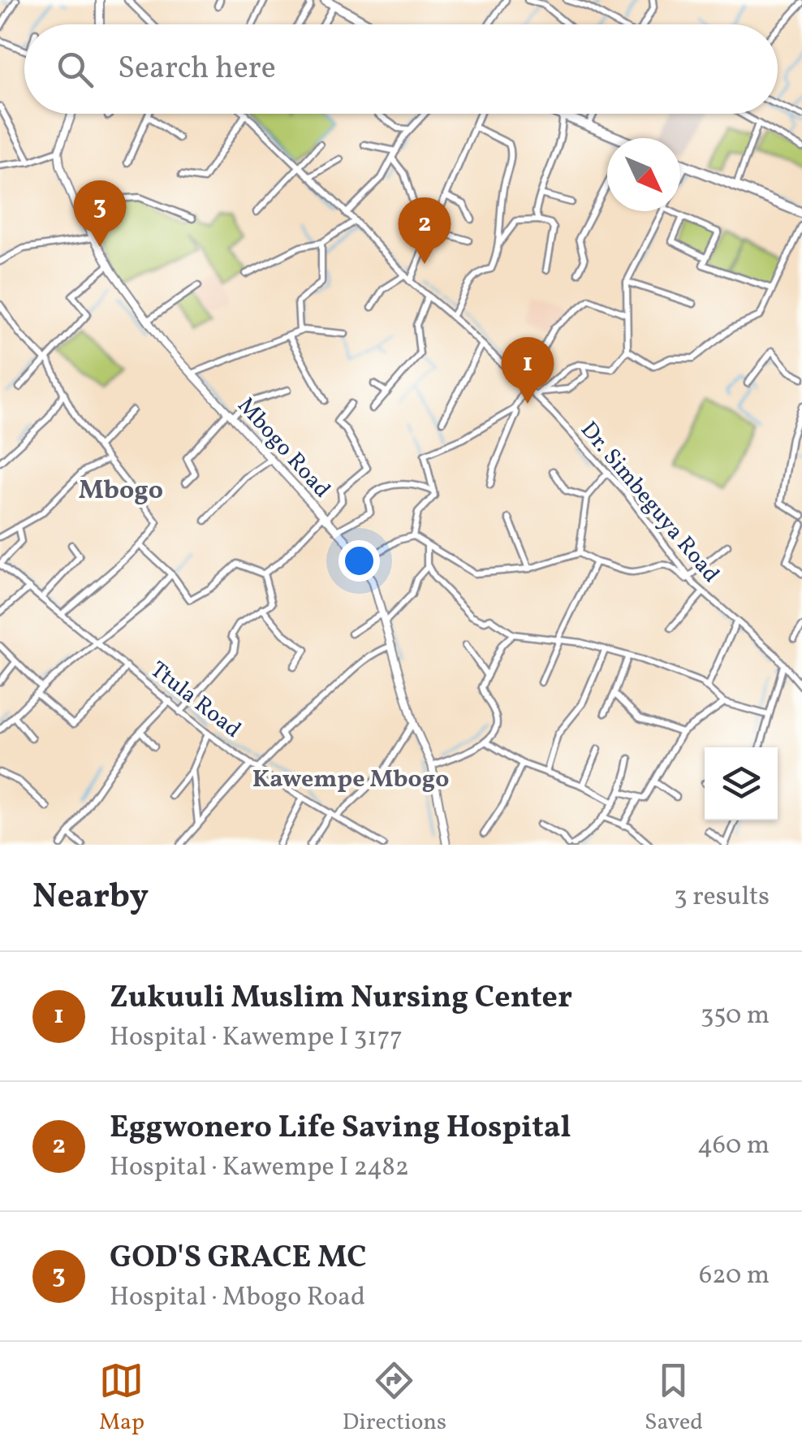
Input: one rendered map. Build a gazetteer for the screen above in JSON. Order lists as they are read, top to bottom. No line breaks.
{"streets":{"street":["Mbogo Road","Dr. Simbeguya Road","Ttula Road"]},"districts":["Mbogo","Kawempe Mbogo"],"north":"bottom right","page":{"search":"Search here","pins":["3","2","1"],"heading":["Nearby","3 results"],"list":[{"mark":"1","name":"Zukuuli Muslim Nursing Center","note":"Hospital · Kawempe I 3177","value":"350 m"},{"mark":"2","name":"Eggwonero Life Saving Hospital","note":"Hospital · Kawempe I 2482","value":"460 m"},{"mark":"3","name":"GOD'S GRACE MC","note":"Hospital · Mbogo Road","value":"620 m"}],"nav":["Map","Directions","Saved"]}}
